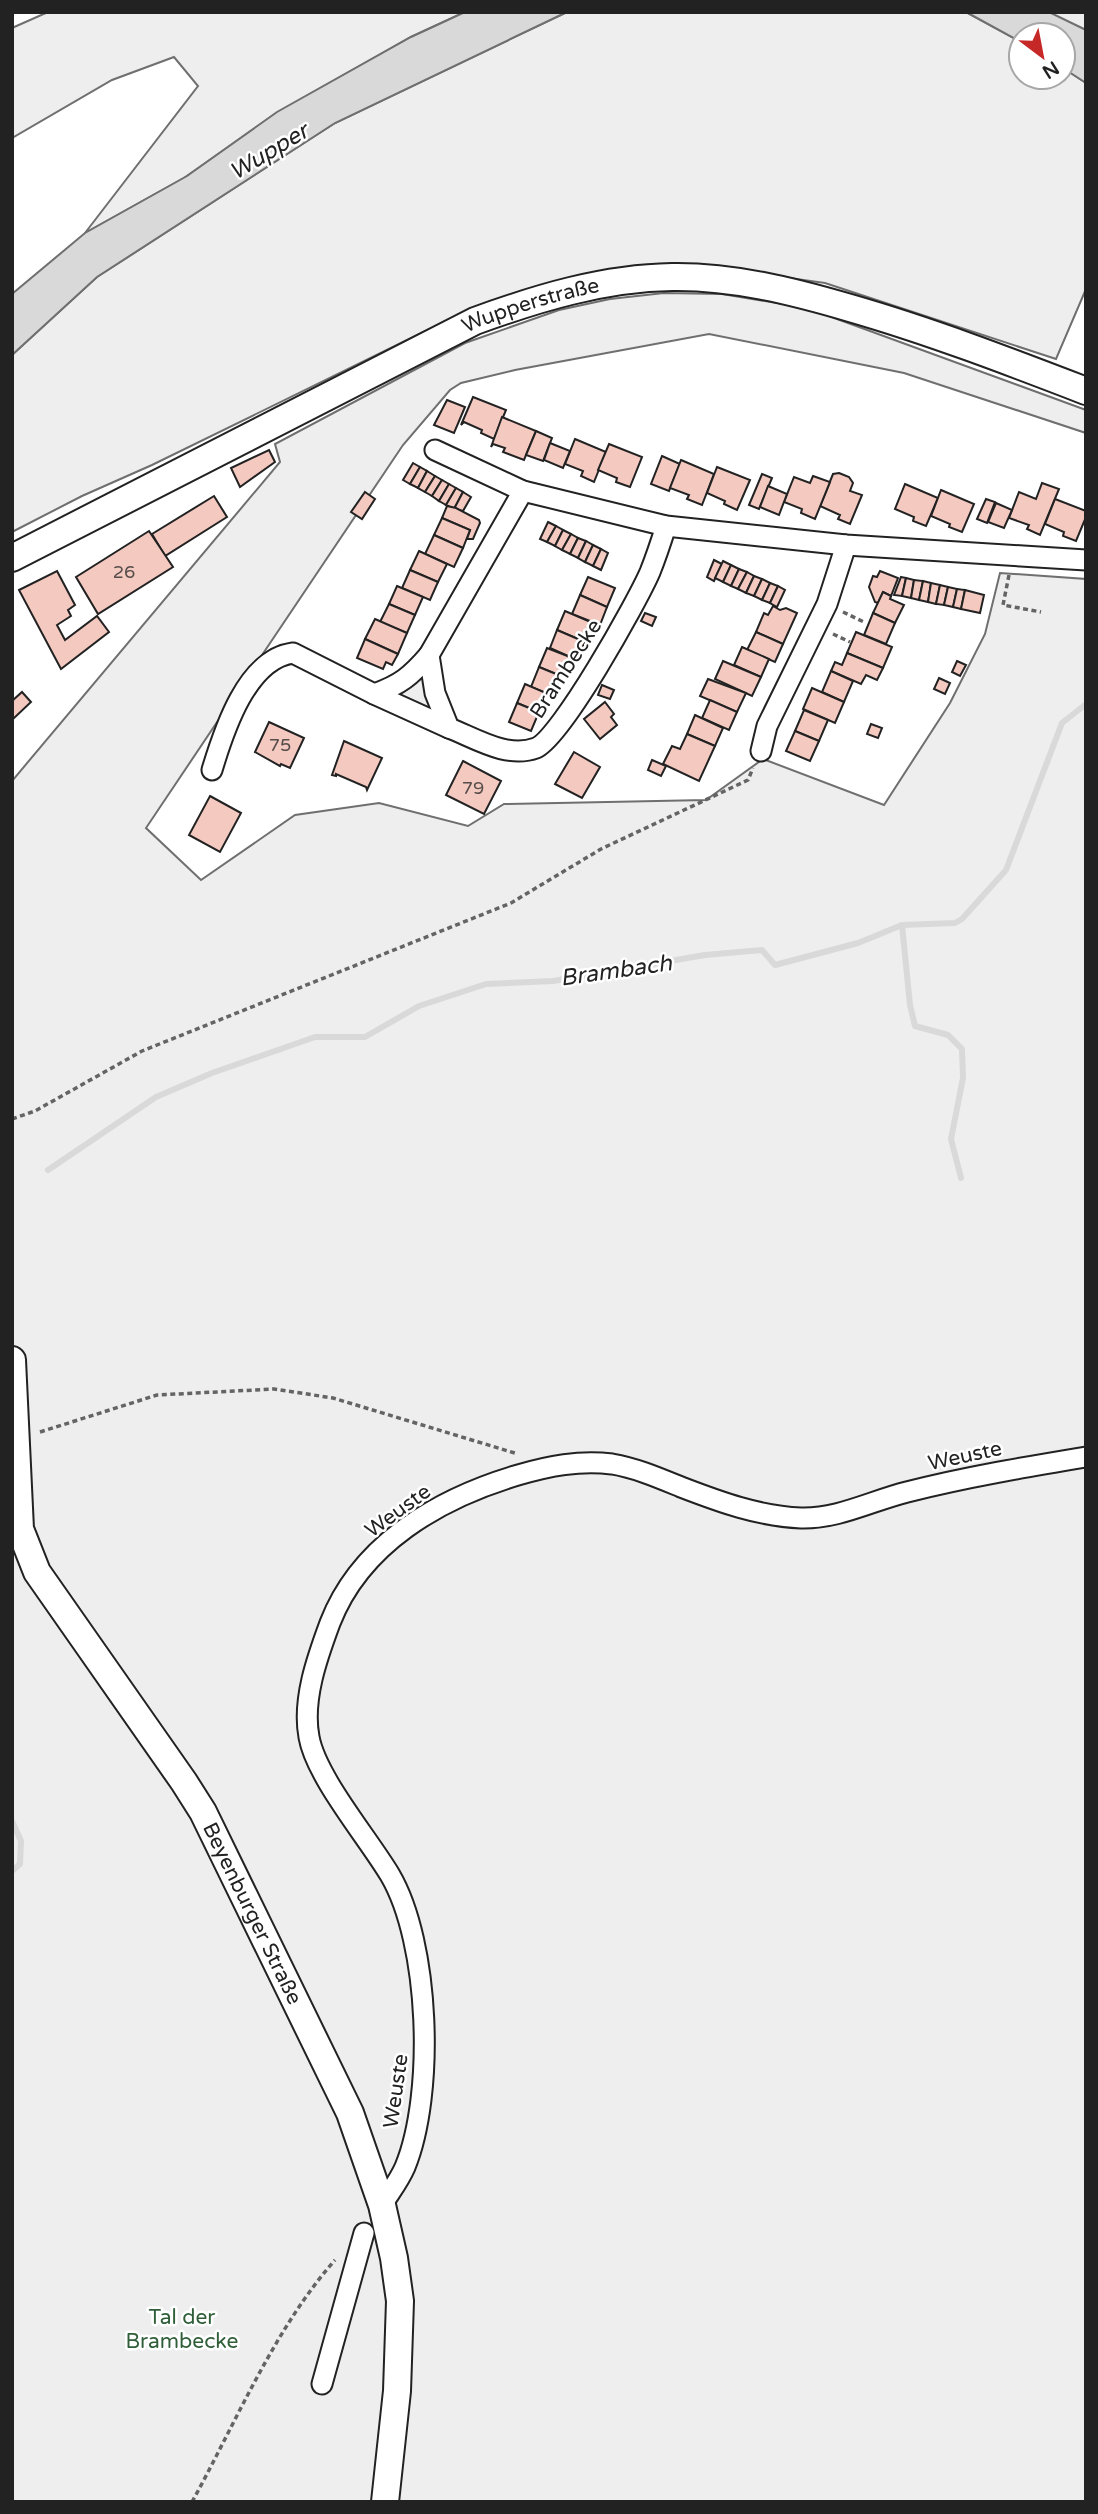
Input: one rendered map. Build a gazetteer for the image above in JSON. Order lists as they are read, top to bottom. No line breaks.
{"streets":{"main road":["Wupperstraße","Beyenburger Straße"],"street":["Brambecke","Weuste"]},"crossings":[["Weuste","Beyenburger Straße"]],"water":["Wupper","Brambach"],"parks":["Tal der Brambecke"],"house_numbers":["26","75","79"],"north":"bottom right"}
